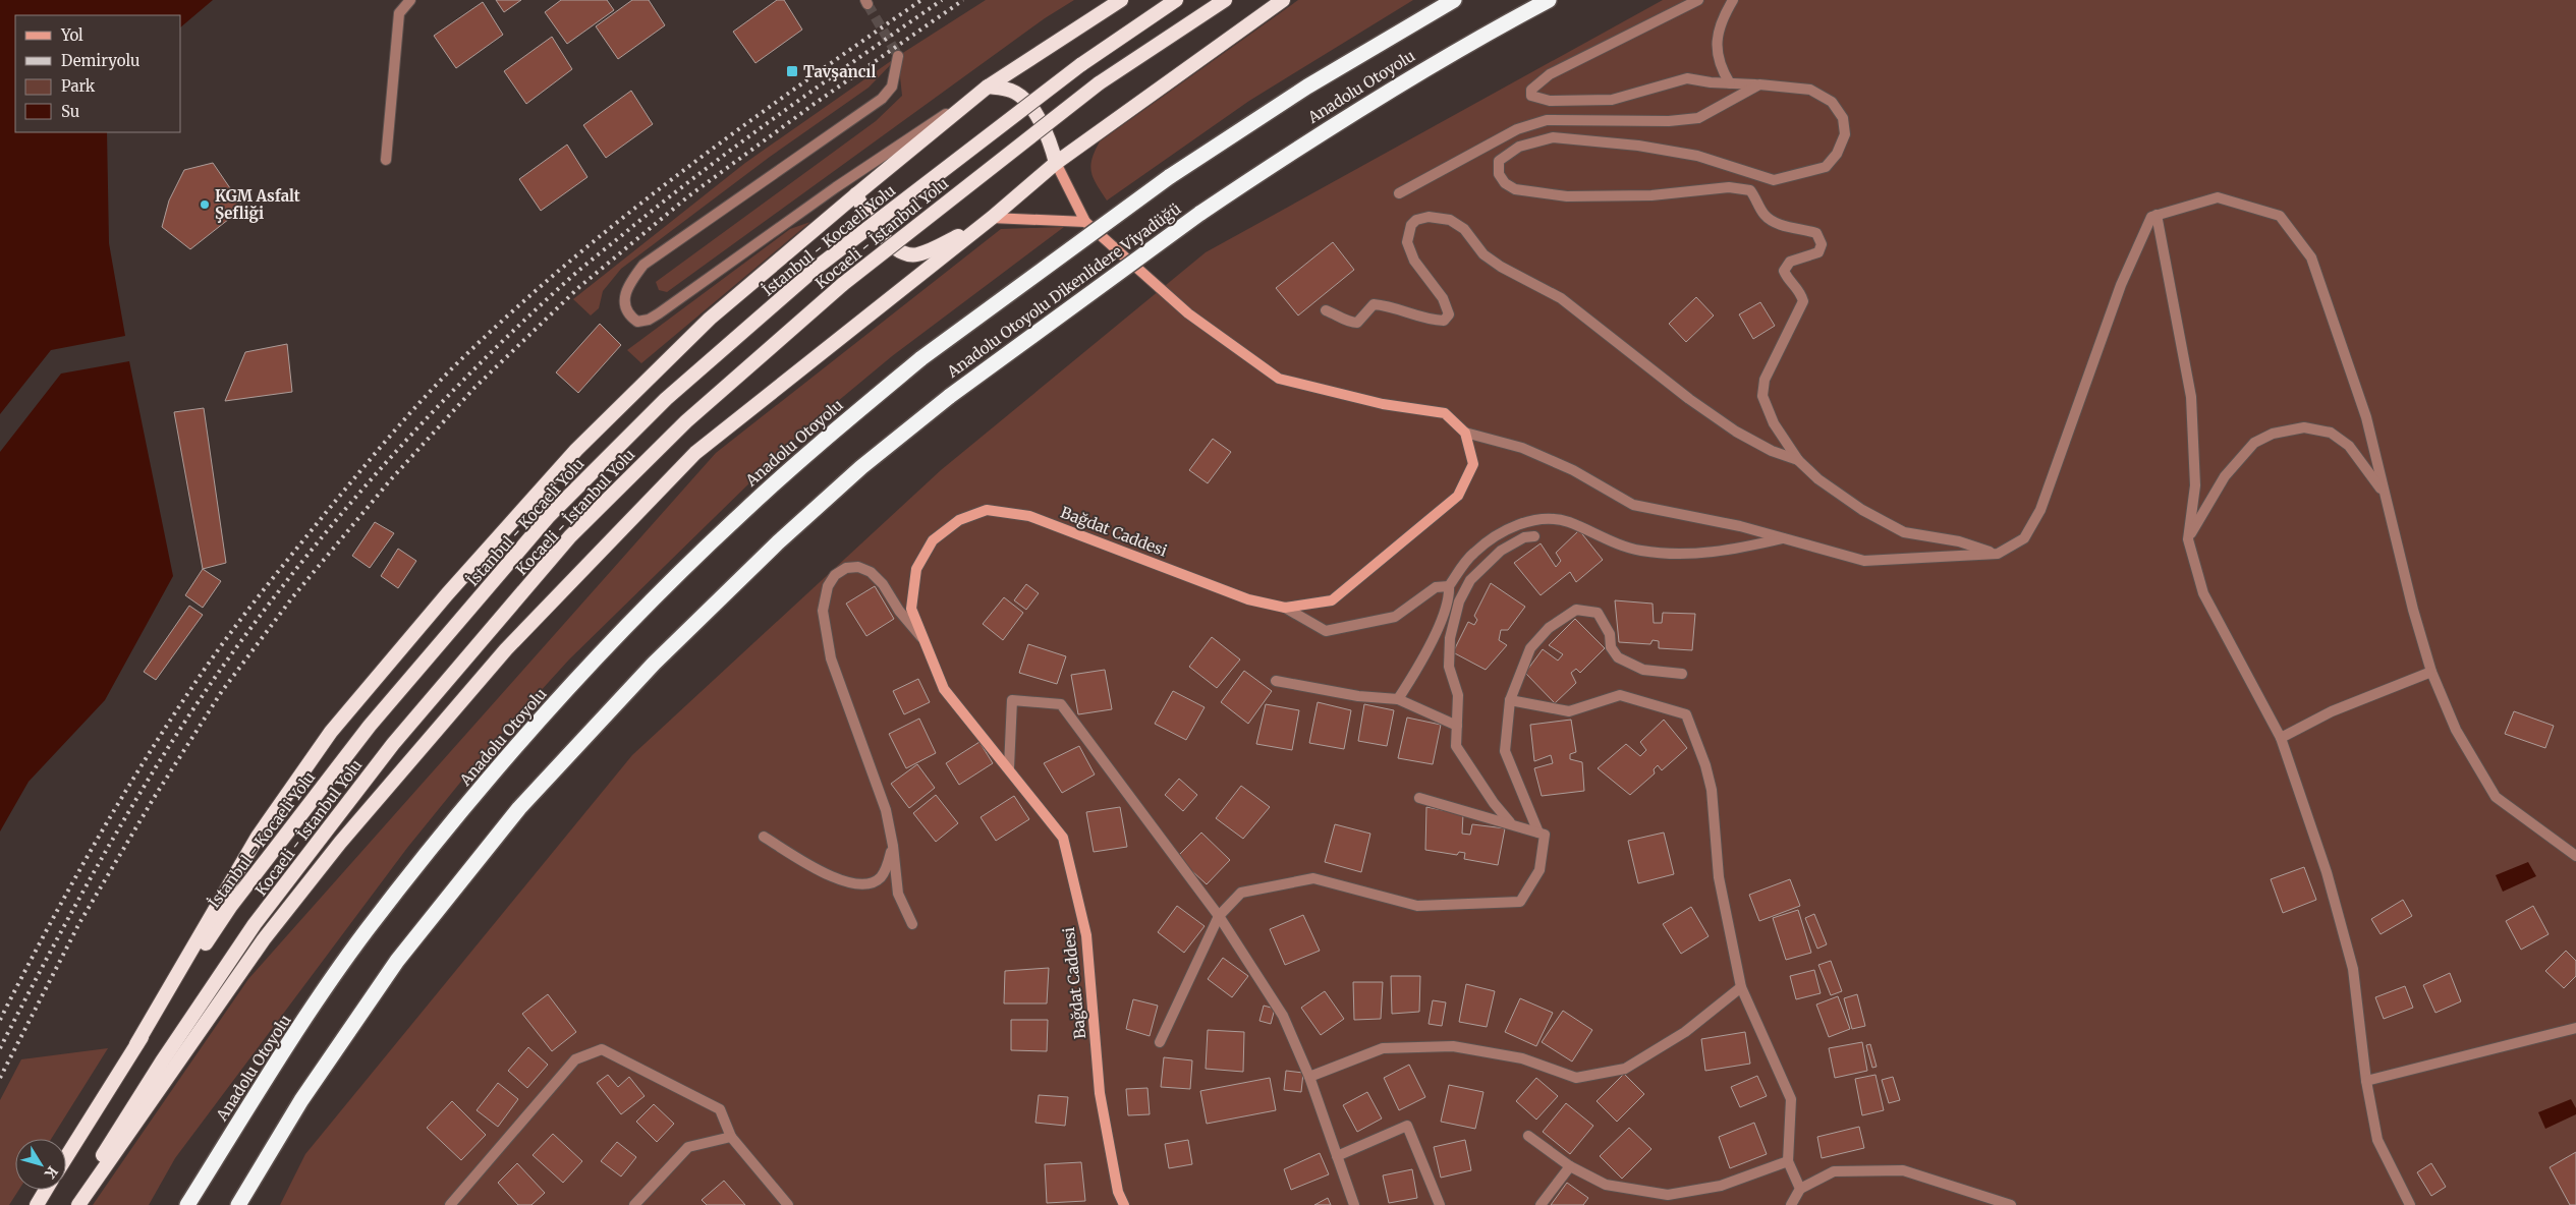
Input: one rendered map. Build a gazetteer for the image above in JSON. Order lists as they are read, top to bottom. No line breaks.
{"streets":{"highway":["Anadolu Otoyolu","Kocaeli - İstanbul Yolu","İstanbul - Kocaeli Yolu","Anadolu Otoyolu Dikenlidere Viyadüğü"],"main road":["Bağdat Caddesi"]},"crossings":[["Anadolu Otoyolu","Anadolu Otoyolu Dikenlidere Viyadüğü"]],"places":{"transit":["Tavşancıl"],"other":["KGM Asfalt Şefliği"]},"legend":["Yol","Demiryolu","Park","Su"],"north":"bottom right"}
